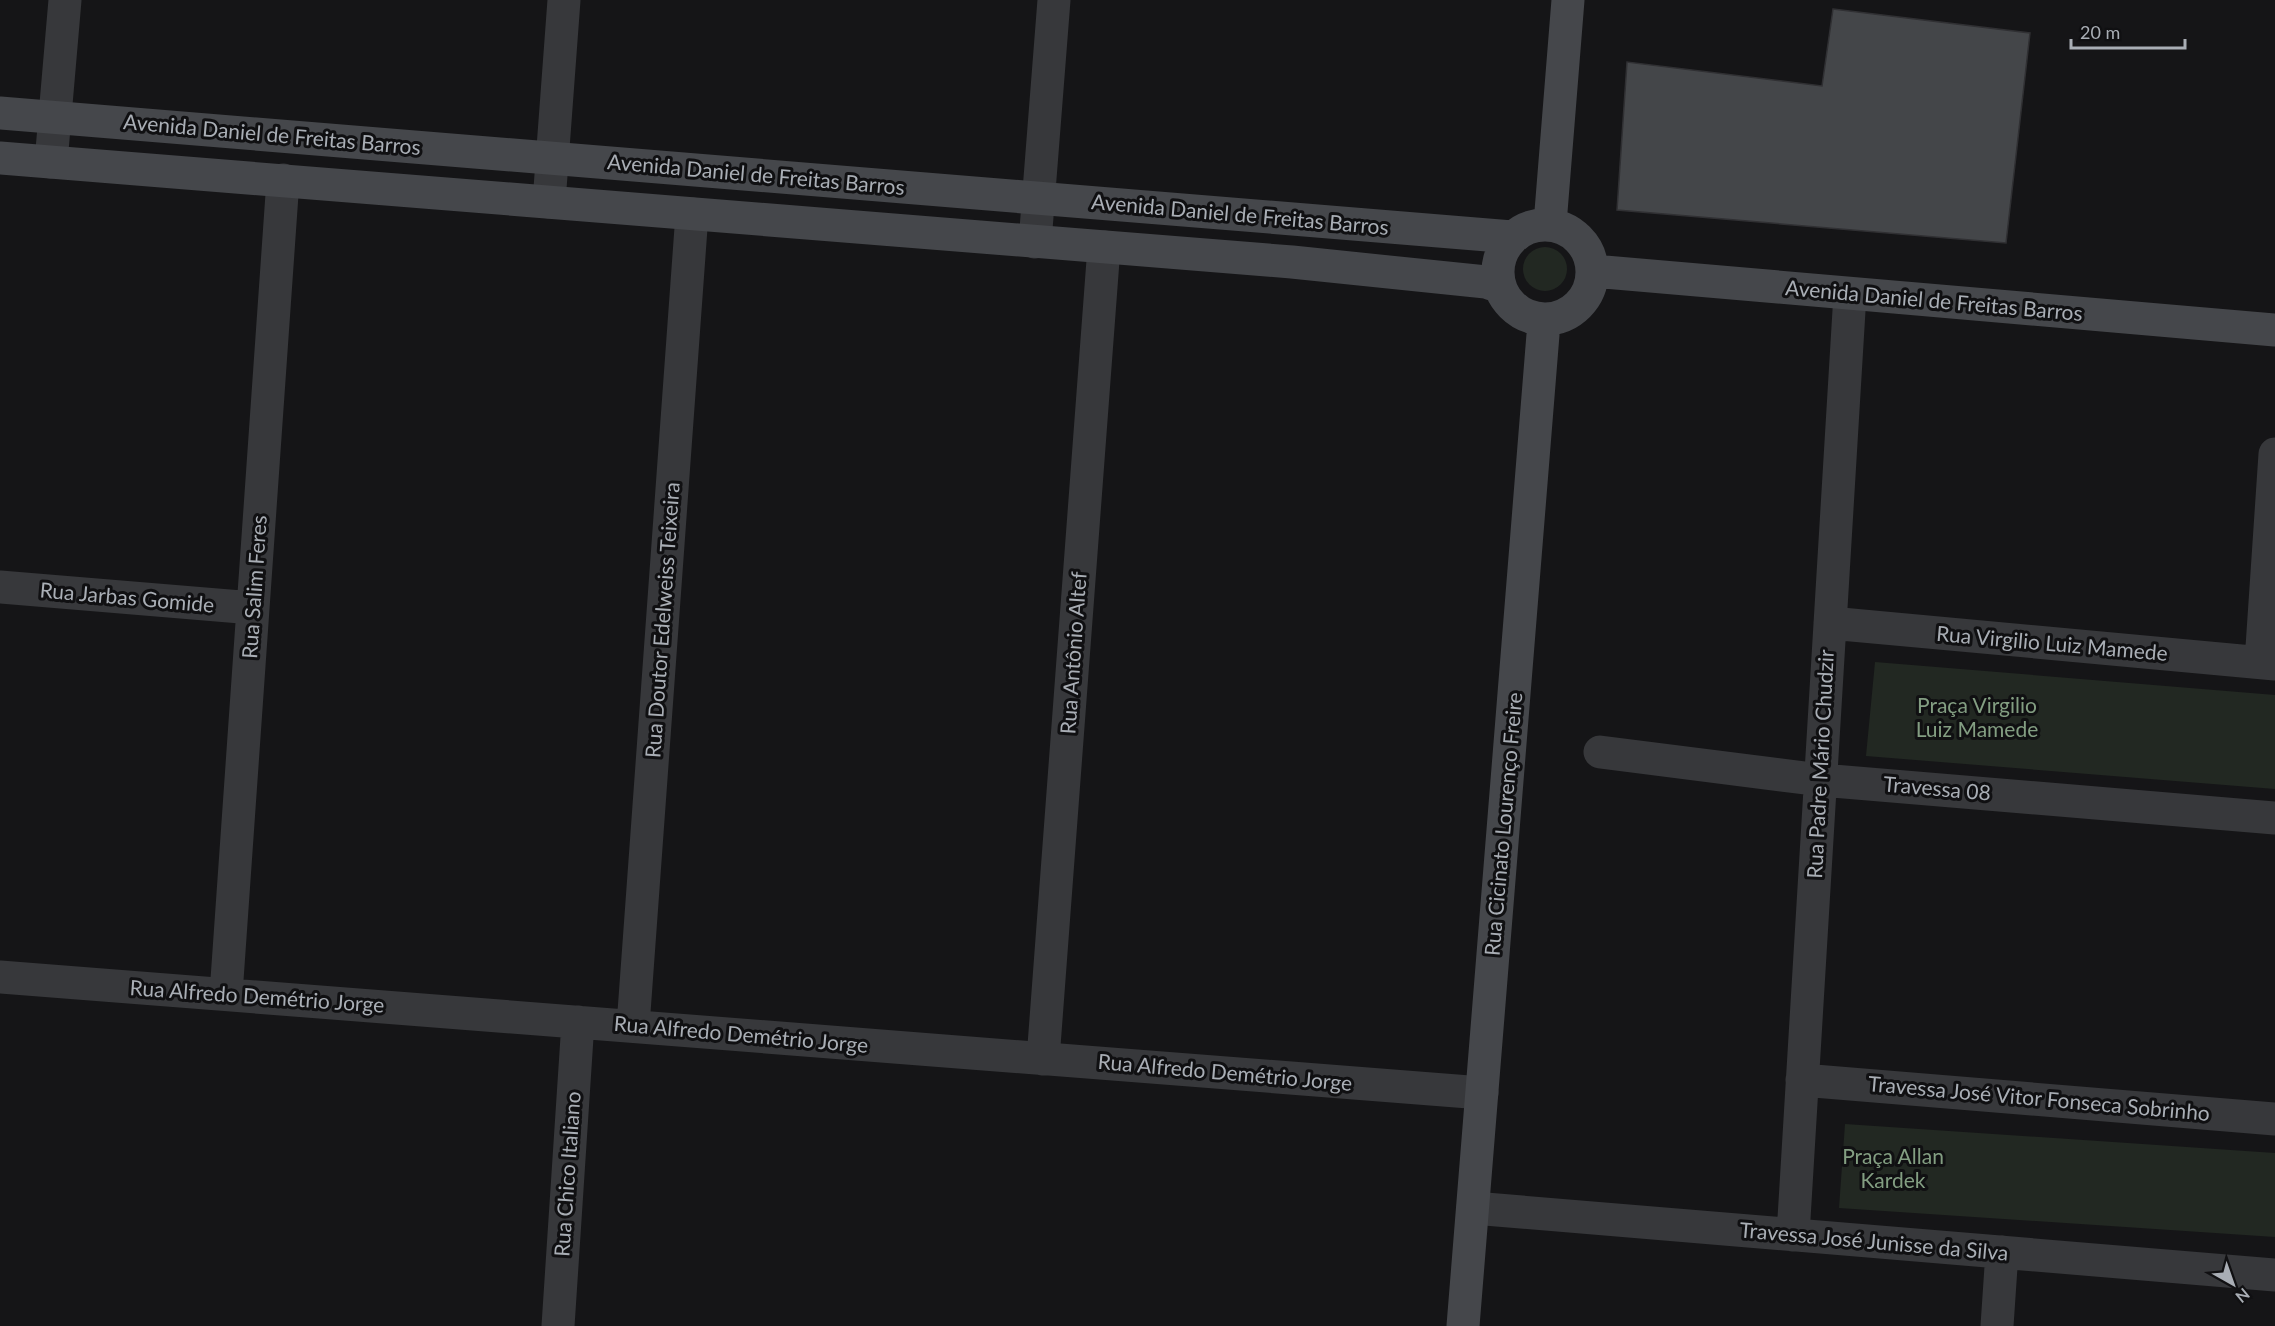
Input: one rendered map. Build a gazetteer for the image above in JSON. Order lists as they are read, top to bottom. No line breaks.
{"streets":{"street":["Avenida Daniel de Freitas Barros","Rua Salim Feres","Rua Jarbas Gomide","Rua Doutor Edelweiss Teixeira","Rua Virgilio Luiz Mamede","Rua Antônio Altef","Rua Padre Mário Chudzir","Travessa 08","Rua Cicinato Lourenço Freire","Rua Alfredo Demétrio Jorge","Travessa José Vitor Fonseca Sobrinho","Rua Chico Italiano","Travessa José Junisse da Silva"]},"crossings":[["Avenida Daniel de Freitas Barros","Rua Salim Feres"],["Avenida Daniel de Freitas Barros","Rua Doutor Edelweiss Teixeira"],["Avenida Daniel de Freitas Barros","Rua Antônio Altef"],["Avenida Daniel de Freitas Barros","Rua Padre Mário Chudzir"],["Avenida Daniel de Freitas Barros","Rua Cicinato Lourenço Freire"],["Rua Salim Feres","Rua Jarbas Gomide"],["Rua Salim Feres","Rua Alfredo Demétrio Jorge"],["Rua Doutor Edelweiss Teixeira","Rua Alfredo Demétrio Jorge"],["Rua Virgilio Luiz Mamede","Rua Padre Mário Chudzir"],["Rua Antônio Altef","Rua Alfredo Demétrio Jorge"],["Rua Padre Mário Chudzir","Travessa 08"],["Rua Padre Mário Chudzir","Travessa José Vitor Fonseca Sobrinho"],["Rua Padre Mário Chudzir","Travessa José Junisse da Silva"],["Rua Cicinato Lourenço Freire","Rua Alfredo Demétrio Jorge"],["Rua Cicinato Lourenço Freire","Travessa José Junisse da Silva"],["Rua Alfredo Demétrio Jorge","Rua Chico Italiano"]],"parks":["Praça Virgilio Luiz Mamede","Praça Allan Kardek"],"scale_bar":"20 m","north":"bottom right"}
